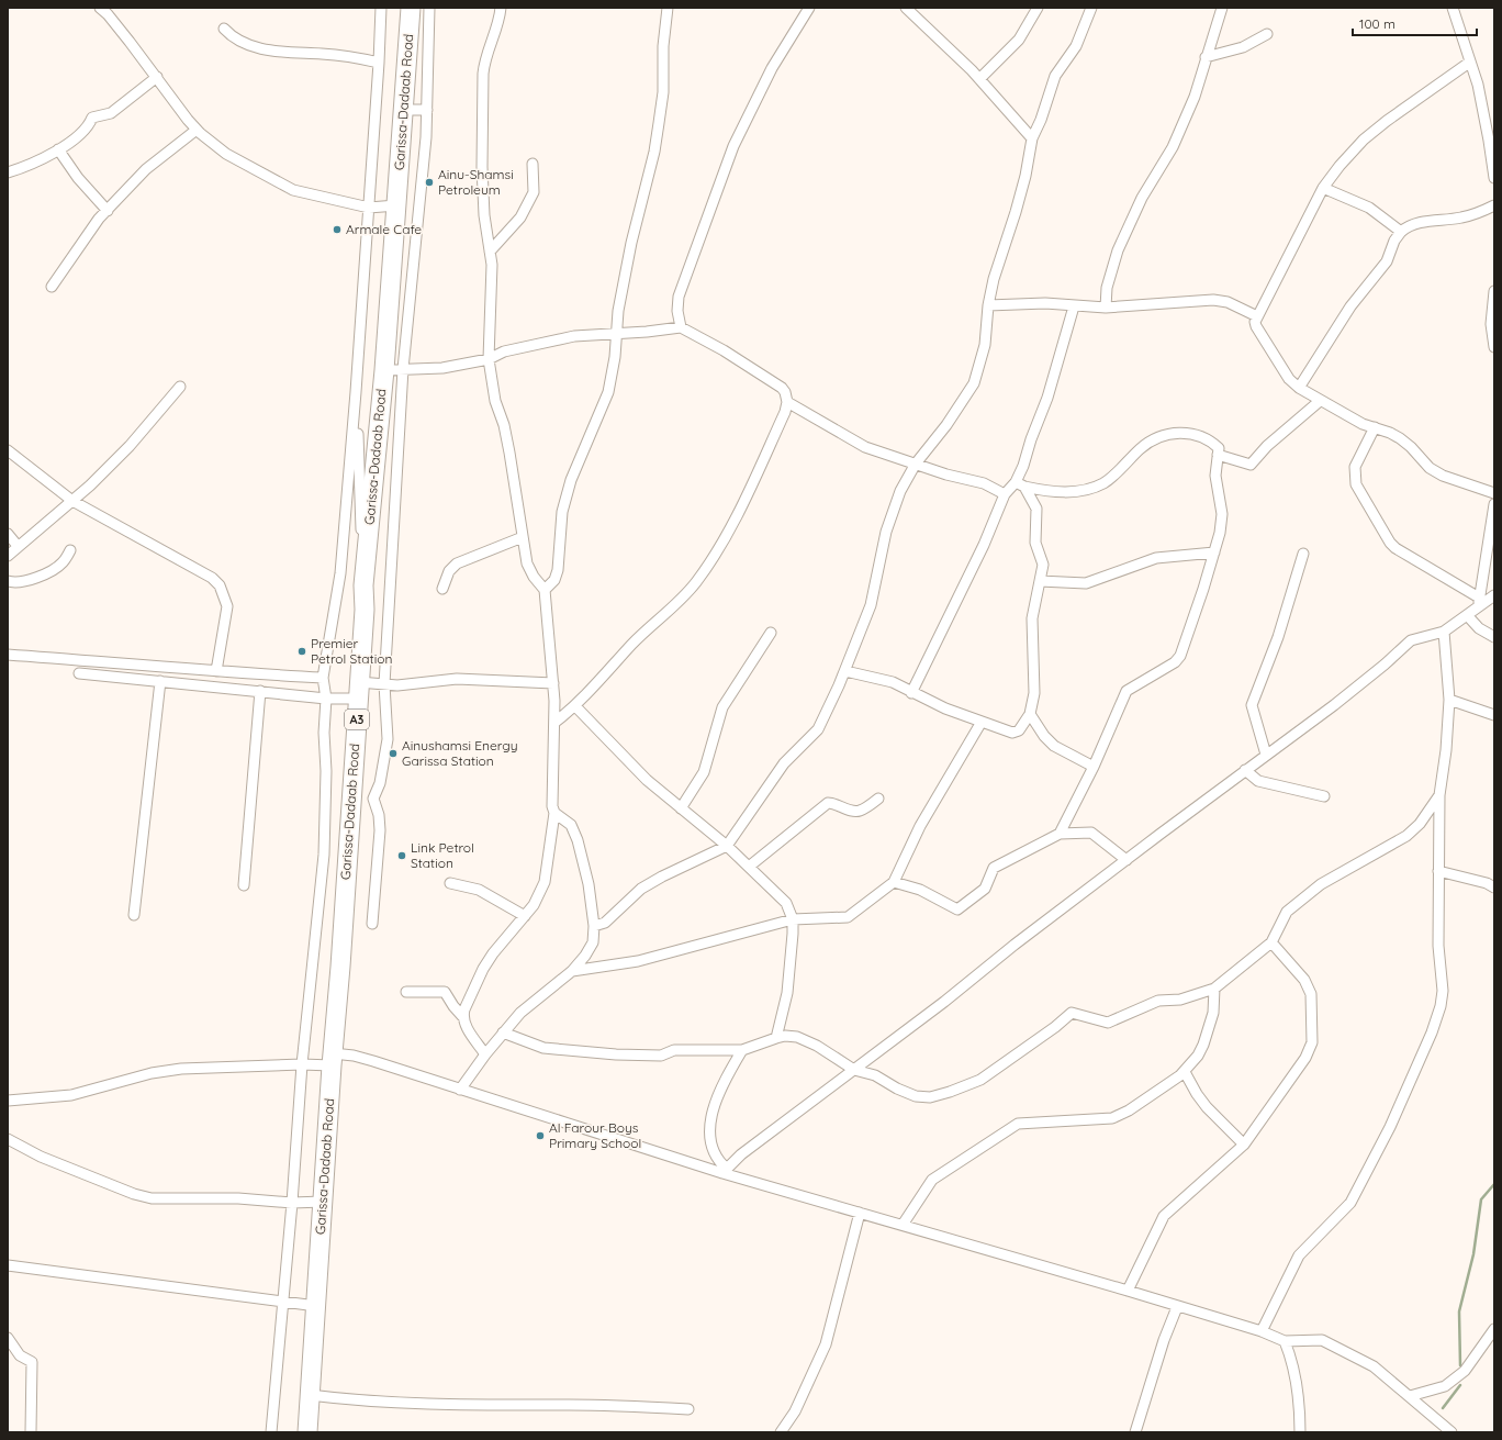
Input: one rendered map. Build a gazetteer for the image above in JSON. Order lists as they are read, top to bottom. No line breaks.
{"streets":{"highway":["Garissa-Dadaab Road","A3"]},"places":["Ainu-Shamsi Petroleum","Armale Cafe","Premier Petrol Station","Ainushamsi Energy Garissa Station","Link Petrol Station","Al Farour Boys Primary School"],"scale_bar":"100 m"}
